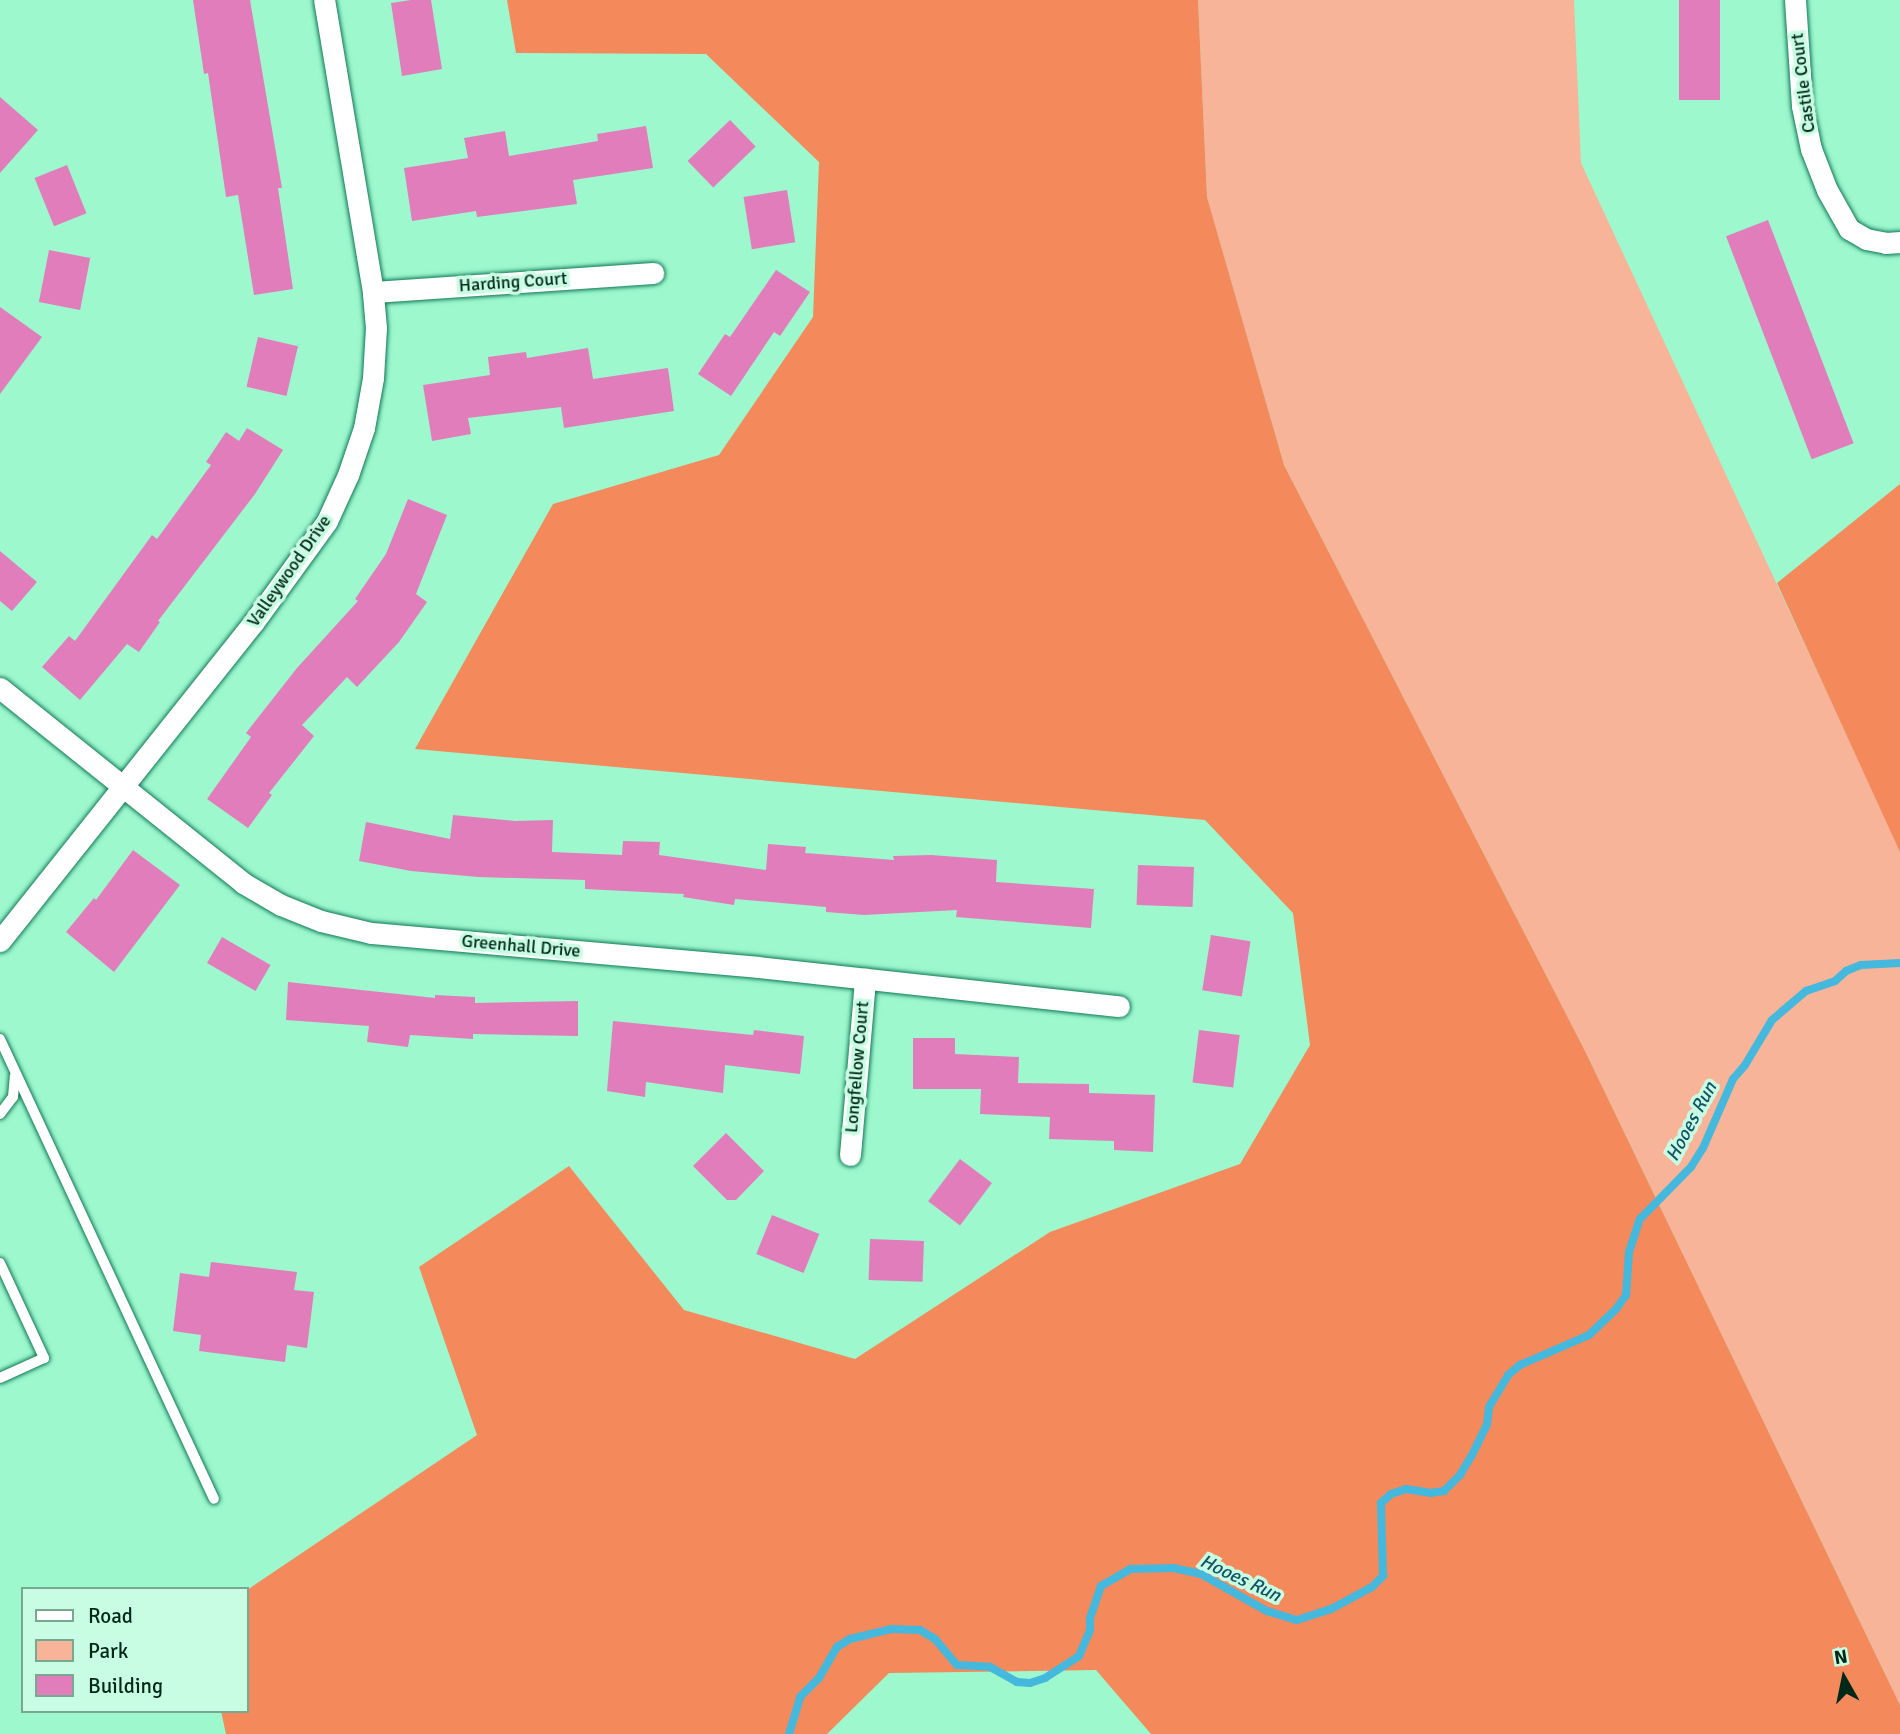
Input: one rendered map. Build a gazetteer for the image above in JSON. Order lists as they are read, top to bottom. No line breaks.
{"streets":{"street":["Castile Court","Harding Court","Valleywood Drive","Greenhall Drive","Longfellow Court"]},"crossings":[["Harding Court","Valleywood Drive"],["Valleywood Drive","Greenhall Drive"],["Greenhall Drive","Longfellow Court"]],"water":["Hooes Run"],"legend":["Road","Park","Building"],"north":"top"}
